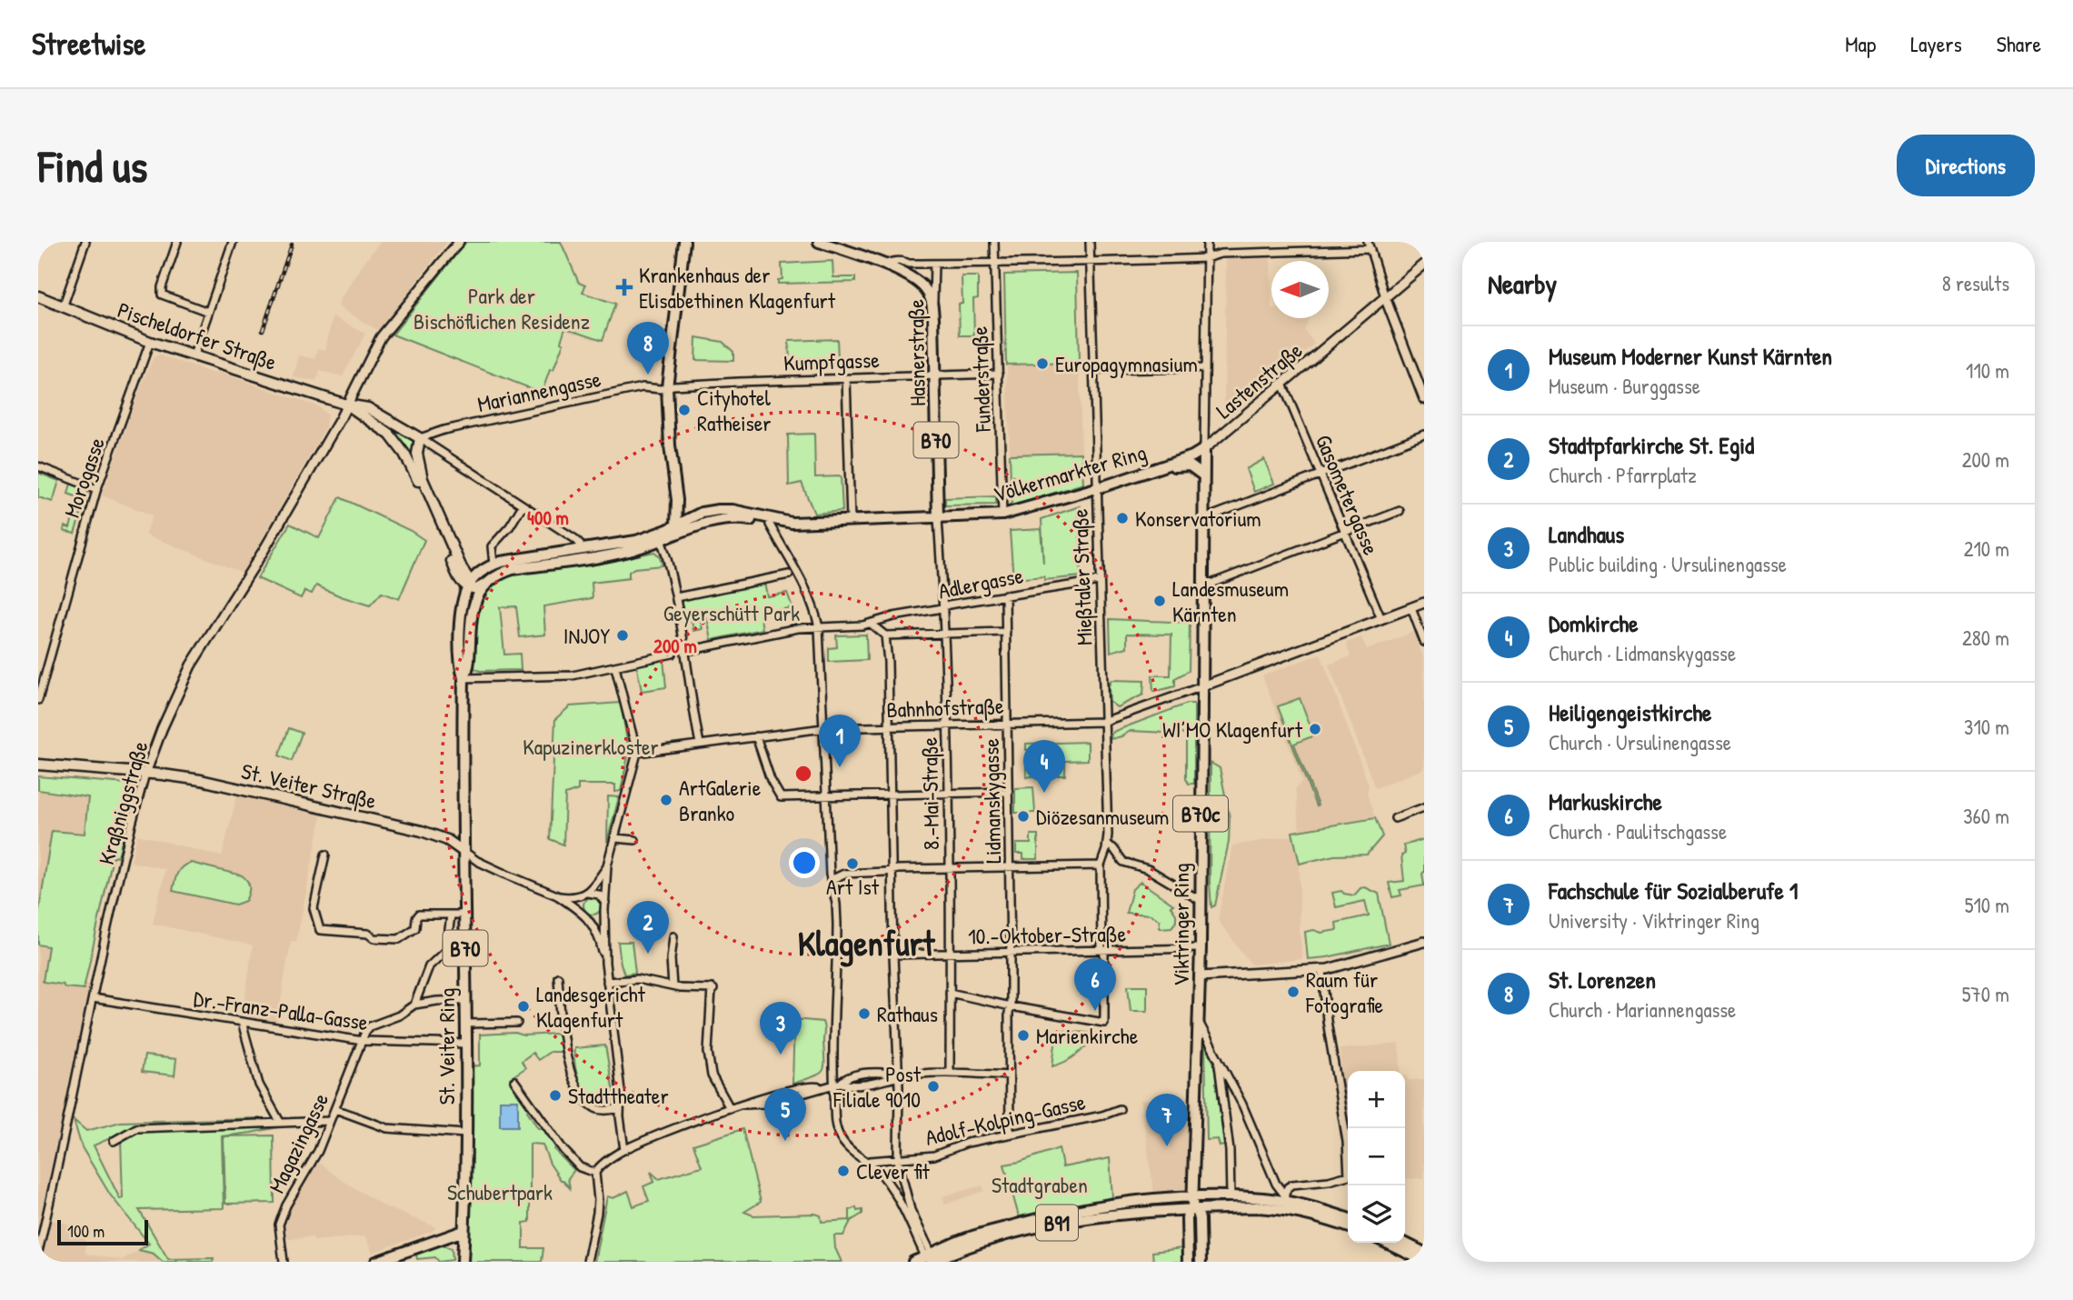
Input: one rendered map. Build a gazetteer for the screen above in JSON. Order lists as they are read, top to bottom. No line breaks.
{"streets":{"main road":["Pischeldorfer Straße","Hasnerstraße","B70","Völkermarkter Ring","St. Veiter Straße","B70c","Viktringer Ring","St. Veiter Ring","B91"],"street":["Kumpfgasse","Funderstraße","Lastenstraße","Mariannengasse","Morogasse","Gasometergasse","Mießtaler Straße","Adlergasse","Bahnhofstraße","8.-Mai-Straße","Lidmanskygasse","Kraßniggstraße","10.-Oktober-Straße","Dr.-Franz-Palla-Gasse","Adolf-Kolping-Gasse","Magazingasse"]},"crossings":[["Pischeldorfer Straße","Mariannengasse"],["Pischeldorfer Straße","Morogasse"],["Pischeldorfer Straße","Kraßniggstraße"],["Pischeldorfer Straße","St. Veiter Ring"],["Hasnerstraße","Kumpfgasse"],["Hasnerstraße","Völkermarkter Ring"],["Hasnerstraße","8.-Mai-Straße"],["Kumpfgasse","Funderstraße"],["Kumpfgasse","Mariannengasse"],["Funderstraße","Völkermarkter Ring"],["Lastenstraße","Völkermarkter Ring"],["Lastenstraße","Gasometergasse"],["Lastenstraße","Viktringer Ring"],["Völkermarkter Ring","Mießtaler Straße"],["Völkermarkter Ring","8.-Mai-Straße"],["Völkermarkter Ring","Viktringer Ring"],["Mießtaler Straße","Adlergasse"],["Mießtaler Straße","Bahnhofstraße"],["Adlergasse","8.-Mai-Straße"],["Adlergasse","Lidmanskygasse"],["Bahnhofstraße","8.-Mai-Straße"],["Bahnhofstraße","Lidmanskygasse"],["Bahnhofstraße","Viktringer Ring"],["St. Veiter Straße","Kraßniggstraße"],["St. Veiter Straße","St. Veiter Ring"],["8.-Mai-Straße","10.-Oktober-Straße"],["Lidmanskygasse","10.-Oktober-Straße"],["Lidmanskygasse","Adolf-Kolping-Gasse"],["Kraßniggstraße","Dr.-Franz-Palla-Gasse"],["Viktringer Ring","10.-Oktober-Straße"],["Viktringer Ring","B91"],["Dr.-Franz-Palla-Gasse","St. Veiter Ring"],["Dr.-Franz-Palla-Gasse","Magazingasse"]],"districts":["Klagenfurt"],"parks":["Park der Bischöflichen Residenz","Geyerschütt Park","Kapuzinerkloster","Stadtgraben","Schubertpark"],"places":{"health":["Krankenhaus der Elisabethinen Klagenfurt"],"other":["Europagymnasium","Cityhotel Ratheiser","Konservatorium","Landesmuseum Kärnten","INJOY","WI’MO Klagenfurt","ArtGalerie Branko","Diözesanmuseum","Art Ist","Raum für Fotografie","Landesgericht Klagenfurt","Rathaus","Marienkirche","Post Filiale 9010","Stadttheater","Clever fit"]},"scale_bar":"100 m","north":"left","page":{"header":"Streetwise","nav":["Map","Layers","Share"],"buttons":"Directions","title":"Find us","heading":["Nearby","8 results"],"pins":["8","1","4","2","6","3","5","7"],"list":[{"mark":"1","name":"Museum Moderner Kunst Kärnten","note":"Museum · Burggasse","value":"110 m"},{"mark":"2","name":"Stadtpfarkirche St. Egid","note":"Church · Pfarrplatz","value":"200 m"},{"mark":"3","name":"Landhaus","note":"Public building · Ursulinengasse","value":"210 m"},{"mark":"4","name":"Domkirche","note":"Church · Lidmanskygasse","value":"280 m"},{"mark":"5","name":"Heiligengeistkirche","note":"Church · Ursulinengasse","value":"310 m"},{"mark":"6","name":"Markuskirche","note":"Church · Paulitschgasse","value":"360 m"},{"mark":"7","name":"Fachschule für Sozialberufe 1","note":"University · Viktringer Ring","value":"510 m"},{"mark":"8","name":"St. Lorenzen","note":"Church · Mariannengasse","value":"570 m"}],"map_buttons":["+","−"],"scale":"100 m"},"rings":["400 m","200 m"]}
